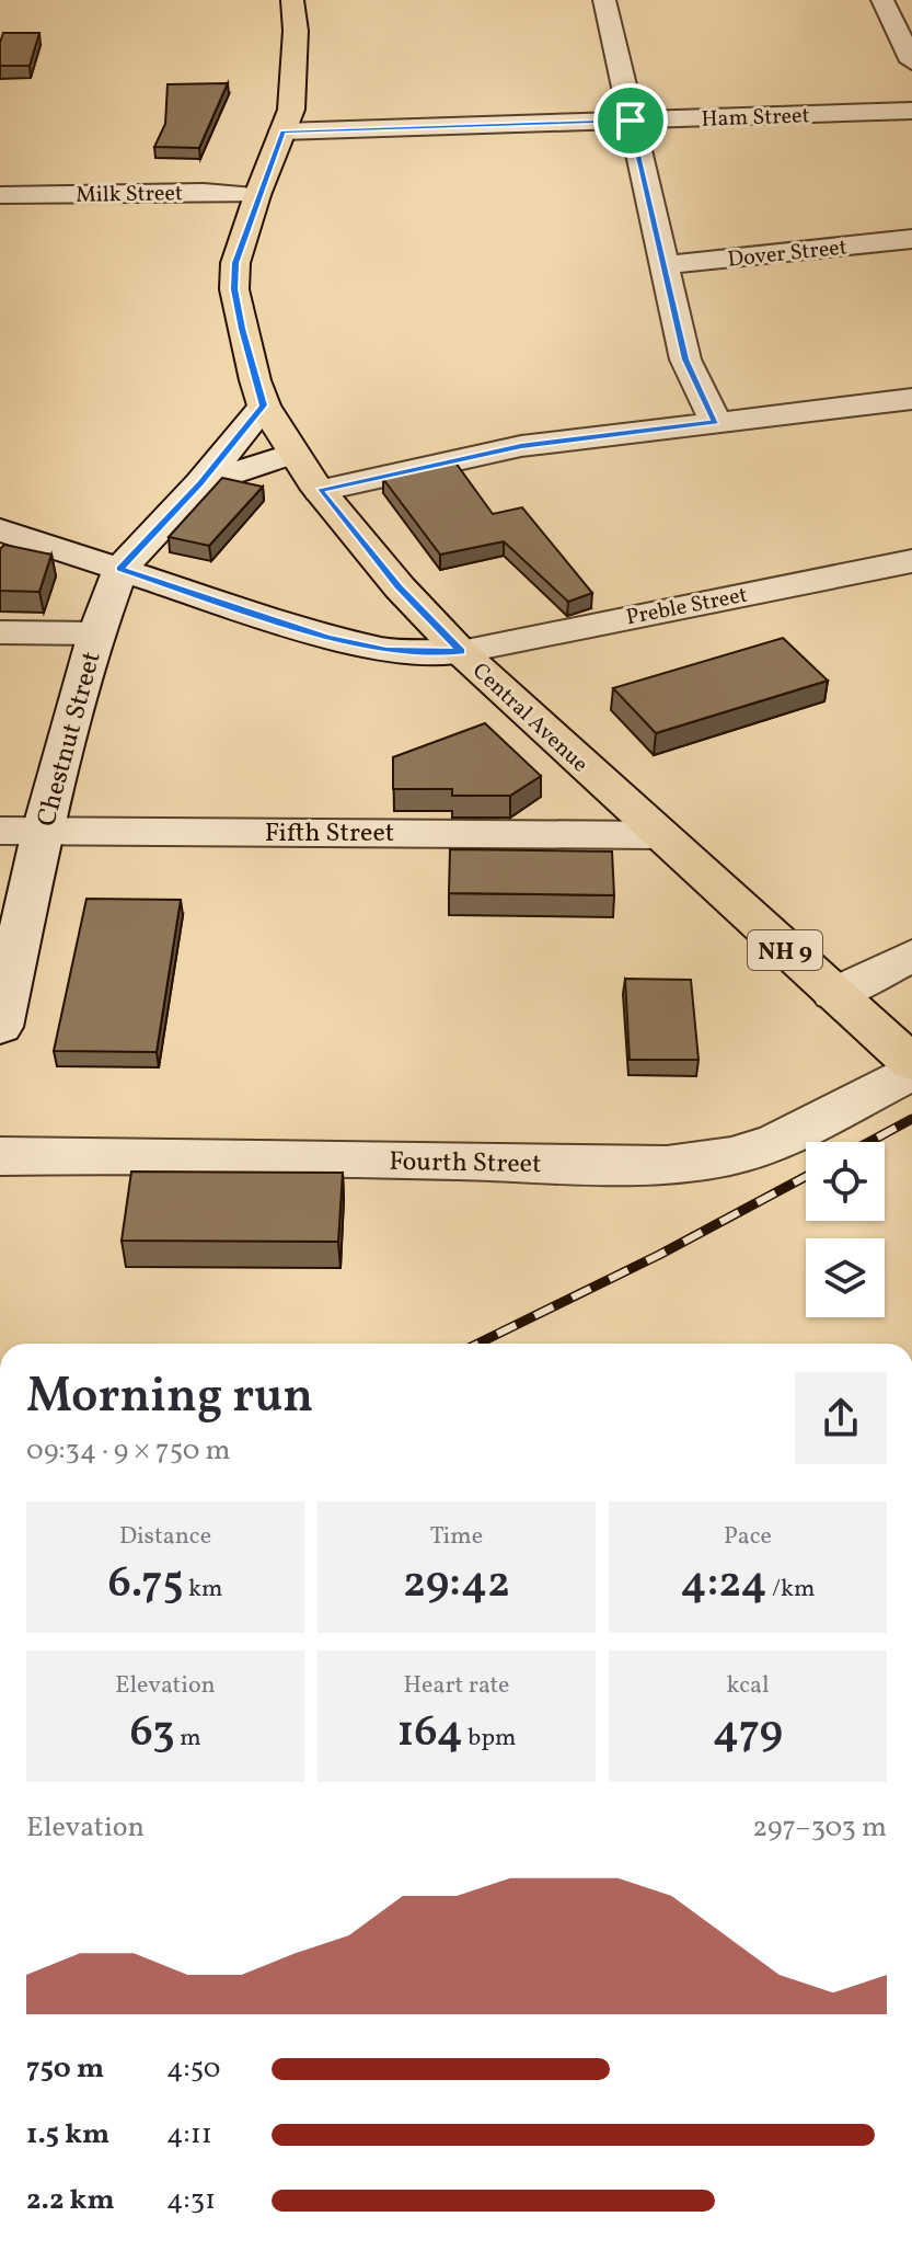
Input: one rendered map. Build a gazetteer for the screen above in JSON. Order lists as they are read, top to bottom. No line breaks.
{"streets":{"main road":["Central Avenue","NH 9"],"street":["Ham Street","Milk Street","Dover Street","Preble Street","Chestnut Street","Fifth Street","Fourth Street"]},"crossings":[["Ham Street","Central Avenue"],["Milk Street","Central Avenue"],["Preble Street","Central Avenue"],["Preble Street","Chestnut Street"],["Central Avenue","Chestnut Street"],["Central Avenue","Fifth Street"],["Chestnut Street","Fifth Street"]],"page":{"heading":["Morning run","09:34 · 9 × 750 m"],"stats":[["Distance","6.75 km"],["Time","29:42"],["Pace","4:24 /km"],["Elevation","63 m"],["Heart rate","164 bpm"],["kcal","479"]],"chart":["Elevation","297–303 m"],"list":[{"name":"750 m","note":"4:50"},{"name":"1.5 km","note":"4:11"},{"name":"2.2 km","note":"4:31"}]}}
